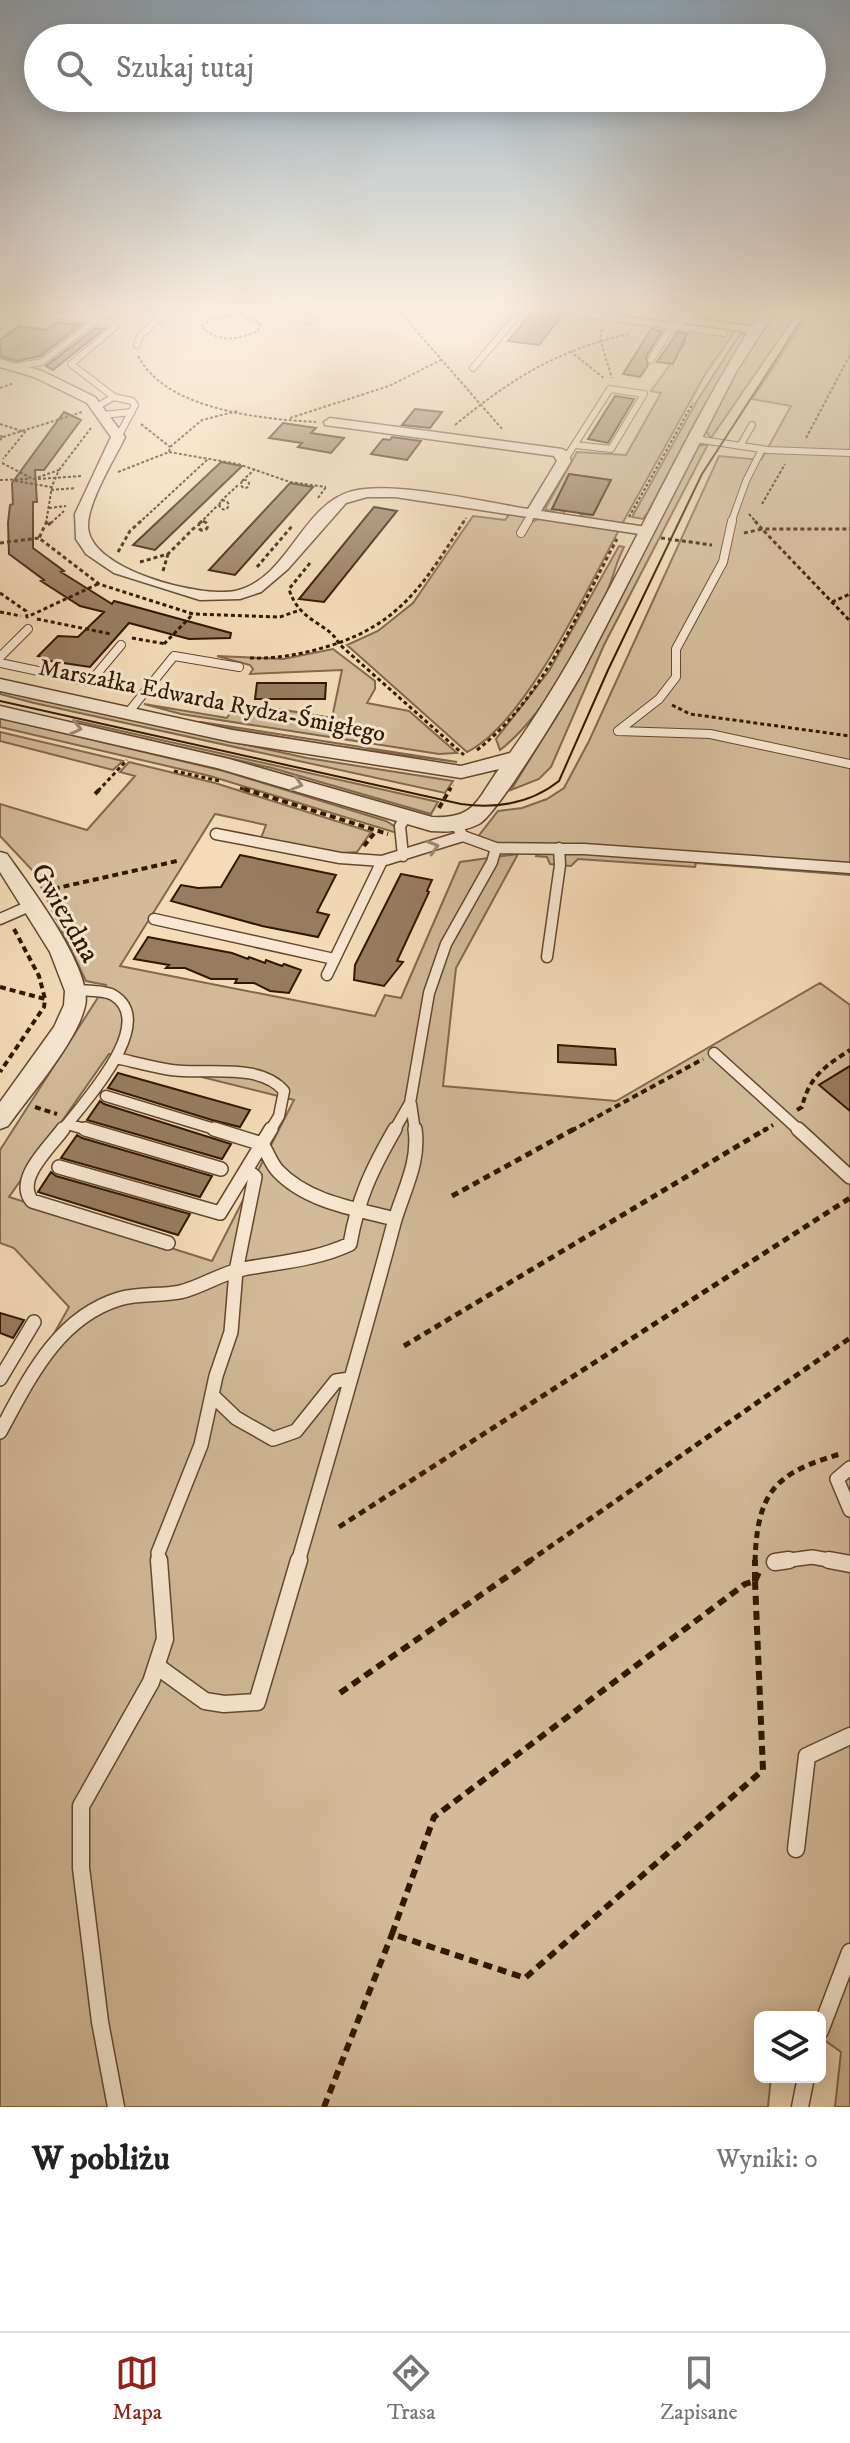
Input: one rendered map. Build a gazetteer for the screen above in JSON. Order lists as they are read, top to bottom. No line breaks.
{"streets":{"street":["Marszałka Edwarda Rydza-Śmigłego","Gwiezdna"]},"page":{"search":"Szukaj tutaj","heading":["W pobliżu","Wyniki: 0"],"nav":["Mapa","Trasa","Zapisane"]}}
